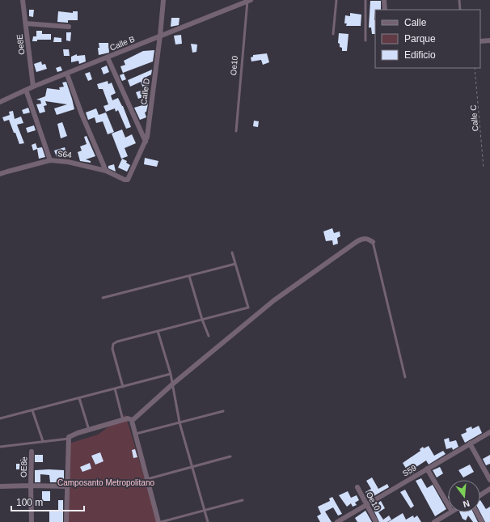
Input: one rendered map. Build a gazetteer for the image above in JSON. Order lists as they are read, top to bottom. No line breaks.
{"streets":{"street":["Calle B","Oe8E","Oe10","Calle D","S64","OE8e","S59"],"path":["Calle C"]},"crossings":[["Calle B","Oe8E"],["Calle B","Oe10"],["Calle B","Calle D"],["Oe10","S59"],["Calle D","S64"]],"parks":["Camposanto Metropolitano"],"legend":["Calle","Parque","Edificio"],"scale_bar":"100 m","north":"bottom"}
